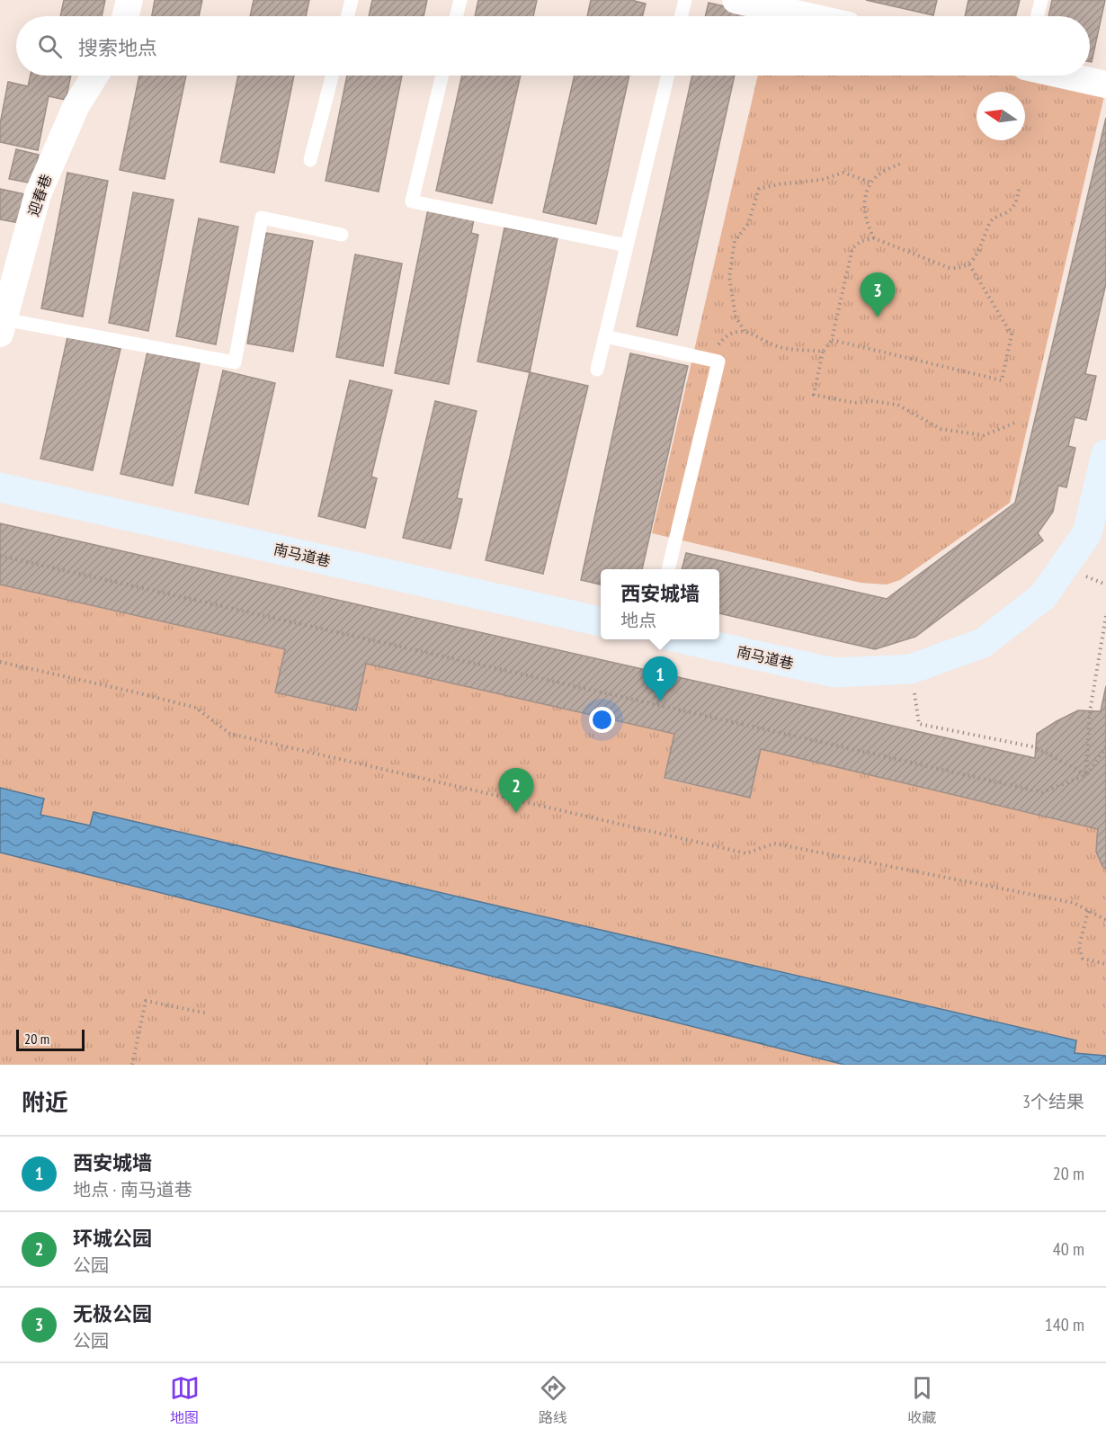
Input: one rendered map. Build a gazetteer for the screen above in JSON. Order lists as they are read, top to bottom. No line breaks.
{"streets":{"street":["迎春巷","南马道巷"]},"scale_bar":"20 m","north":"left","page":{"search":"搜索地点","pins":["3","1","2"],"popup":["西安城墙","地点"],"scale":"20 m","heading":["附近","3个结果"],"list":[{"mark":"1","name":"西安城墙","note":"地点 · 南马道巷","value":"20 m"},{"mark":"2","name":"环城公园","note":"公园","value":"40 m"},{"mark":"3","name":"无极公园","note":"公园","value":"140 m"}],"nav":["地图","路线","收藏"]}}
